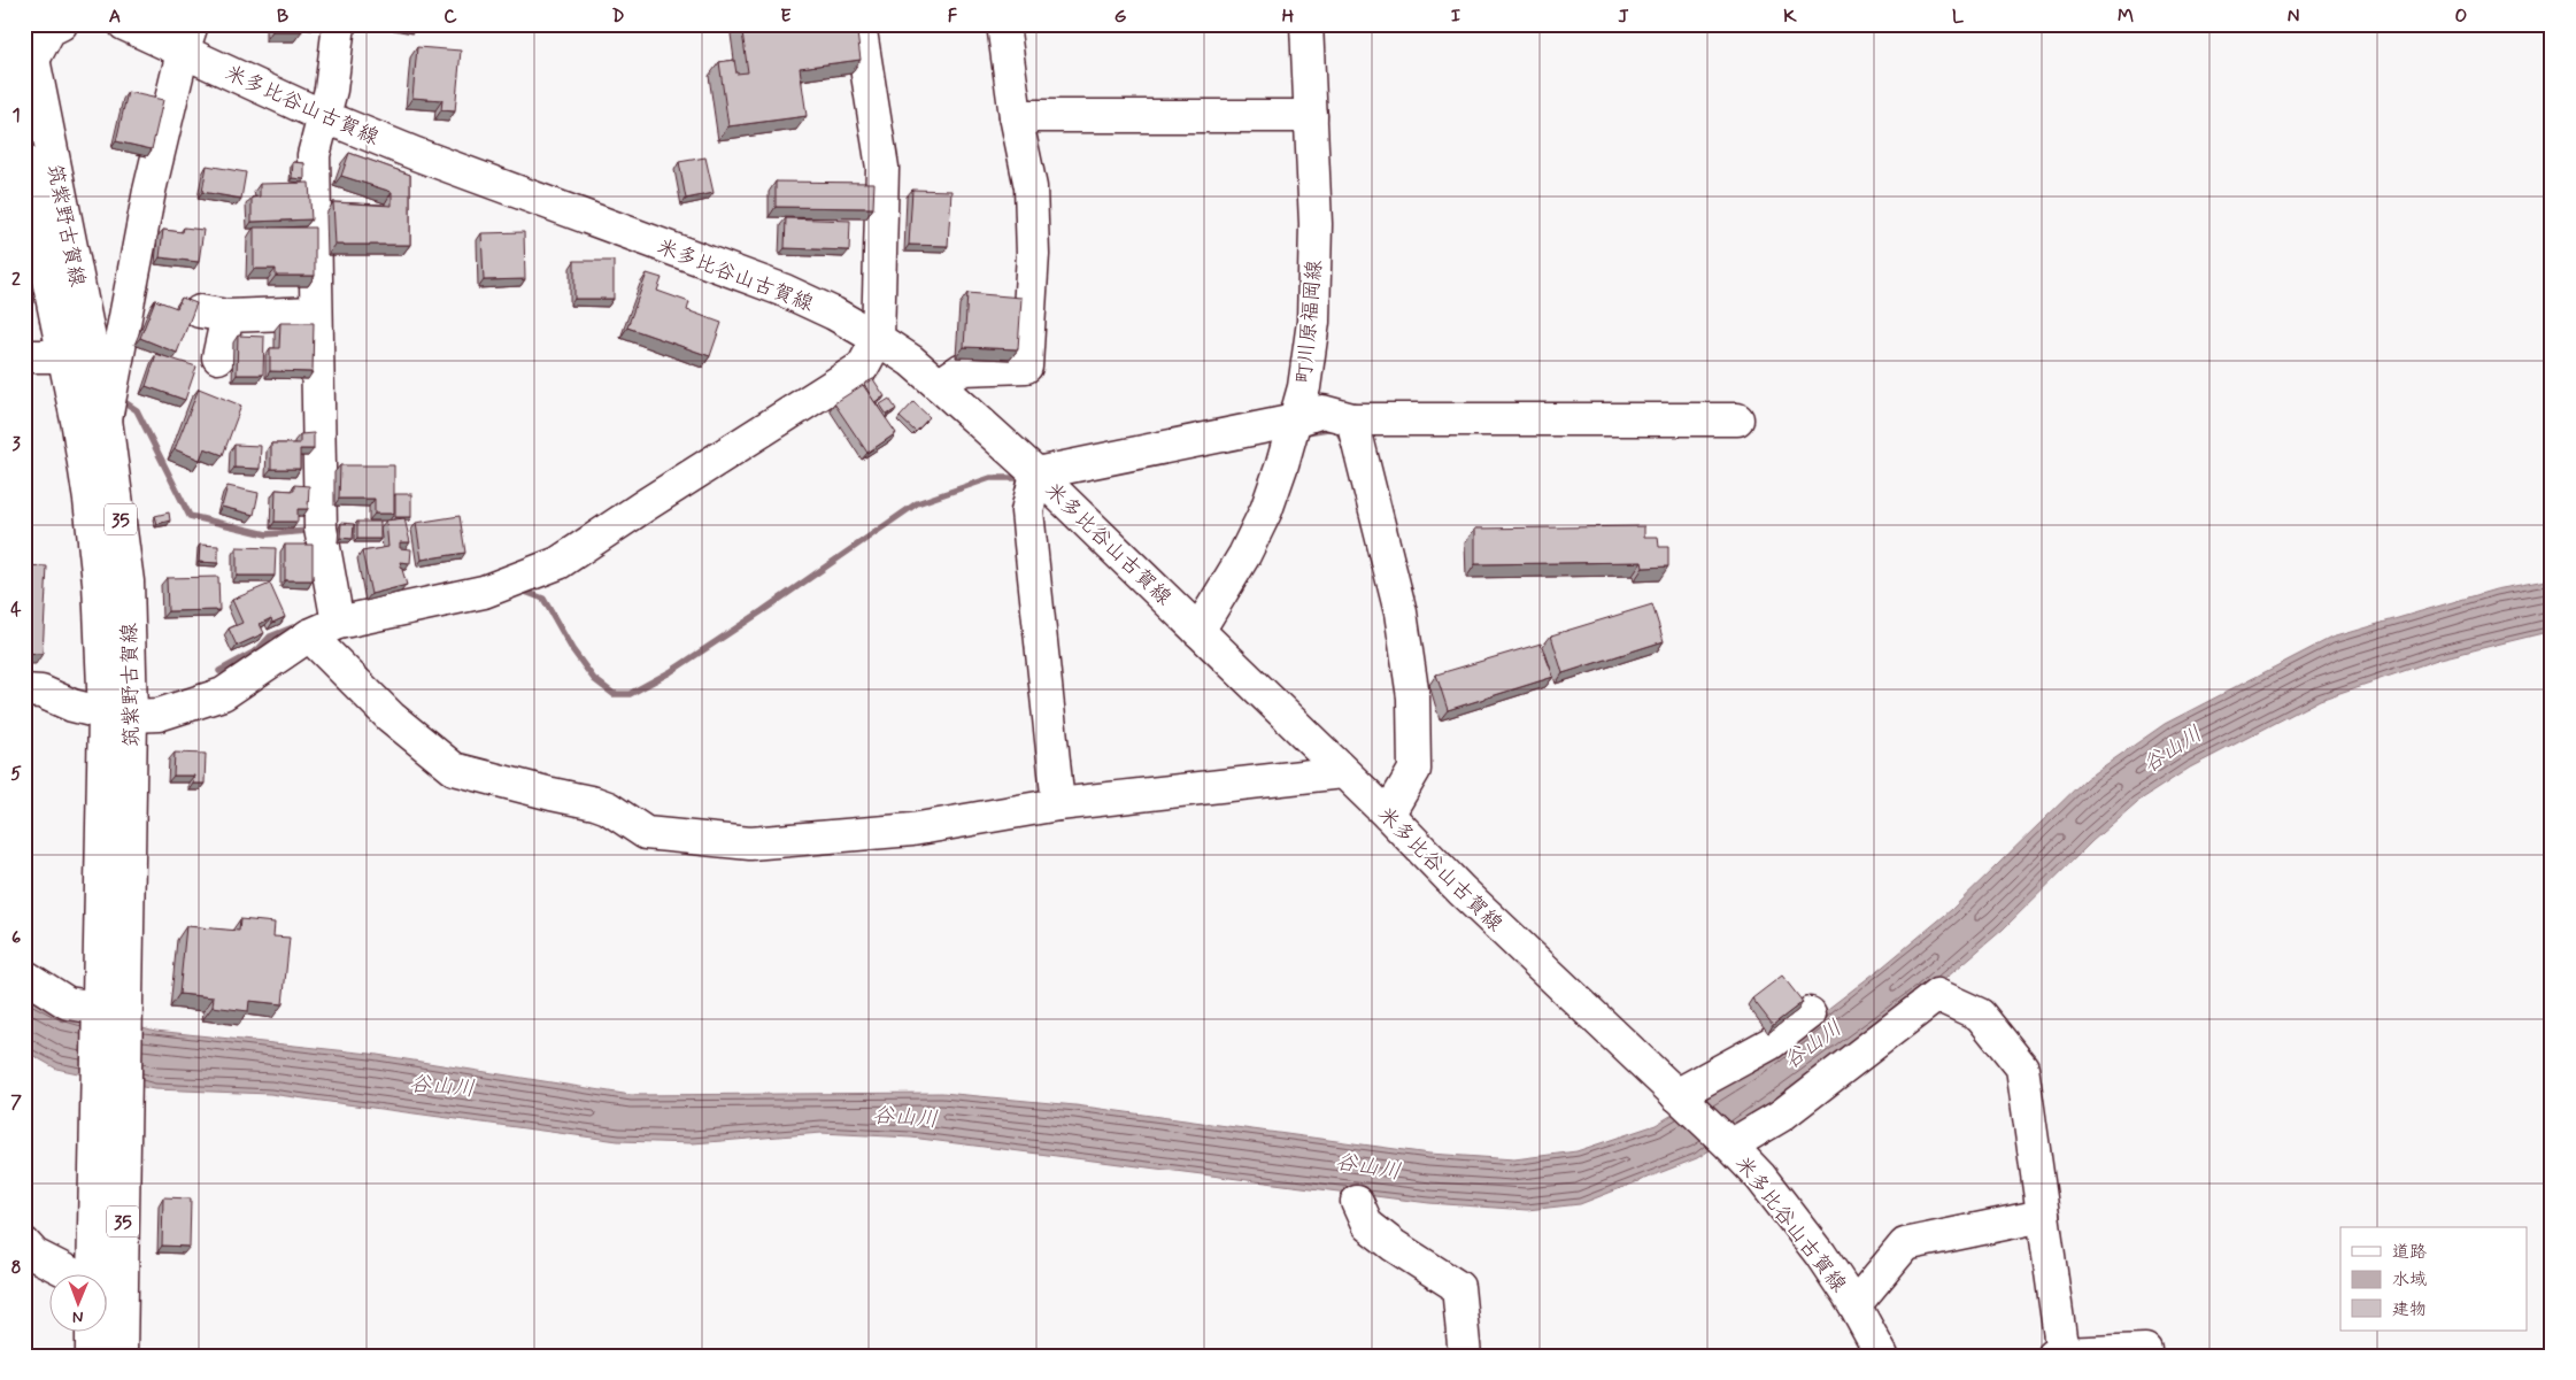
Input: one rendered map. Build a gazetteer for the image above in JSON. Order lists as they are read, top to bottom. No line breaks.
{"streets":{"street":["米多比谷山古賀線","筑紫野古賀線","町川原福岡線","35"]},"crossings":[["米多比谷山古賀線","町川原福岡線"]],"water":["谷山川"],"legend":["道路","水域","建物"],"north":"bottom","grid":{"columns":["A","B","C","D","E","F","G","H","I","J","K","L","M","N","O"],"rows":["1","2","3","4","5","6","7","8"]}}
